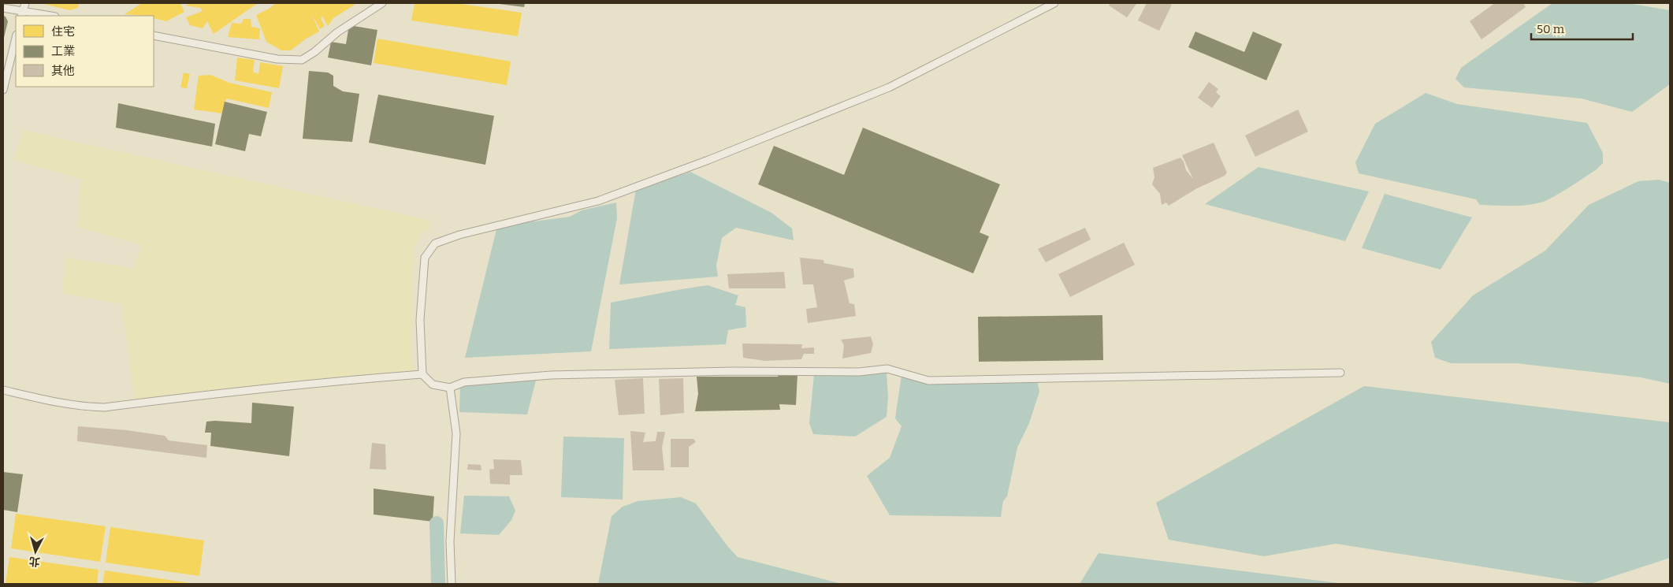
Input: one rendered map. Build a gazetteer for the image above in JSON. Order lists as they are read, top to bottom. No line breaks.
{"legend":["住宅","工業","其他"],"scale_bar":"50 m","north":"bottom"}
